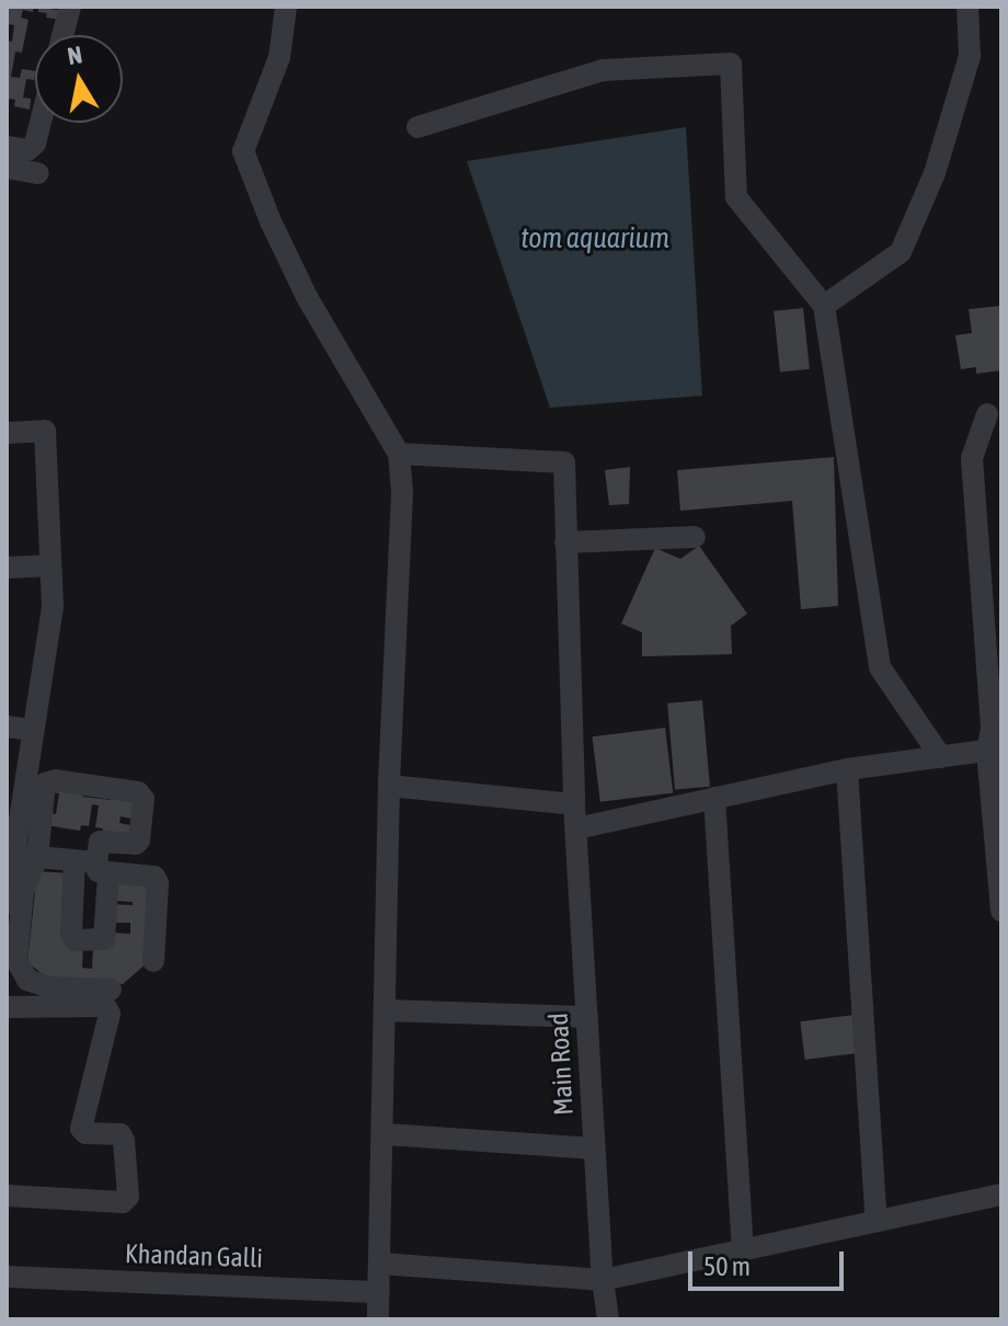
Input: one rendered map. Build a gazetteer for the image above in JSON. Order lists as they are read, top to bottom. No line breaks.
{"streets":{"street":["Main Road","Khandan Galli"]},"water":["tom aquarium"],"scale_bar":"50 m","north":"top"}
